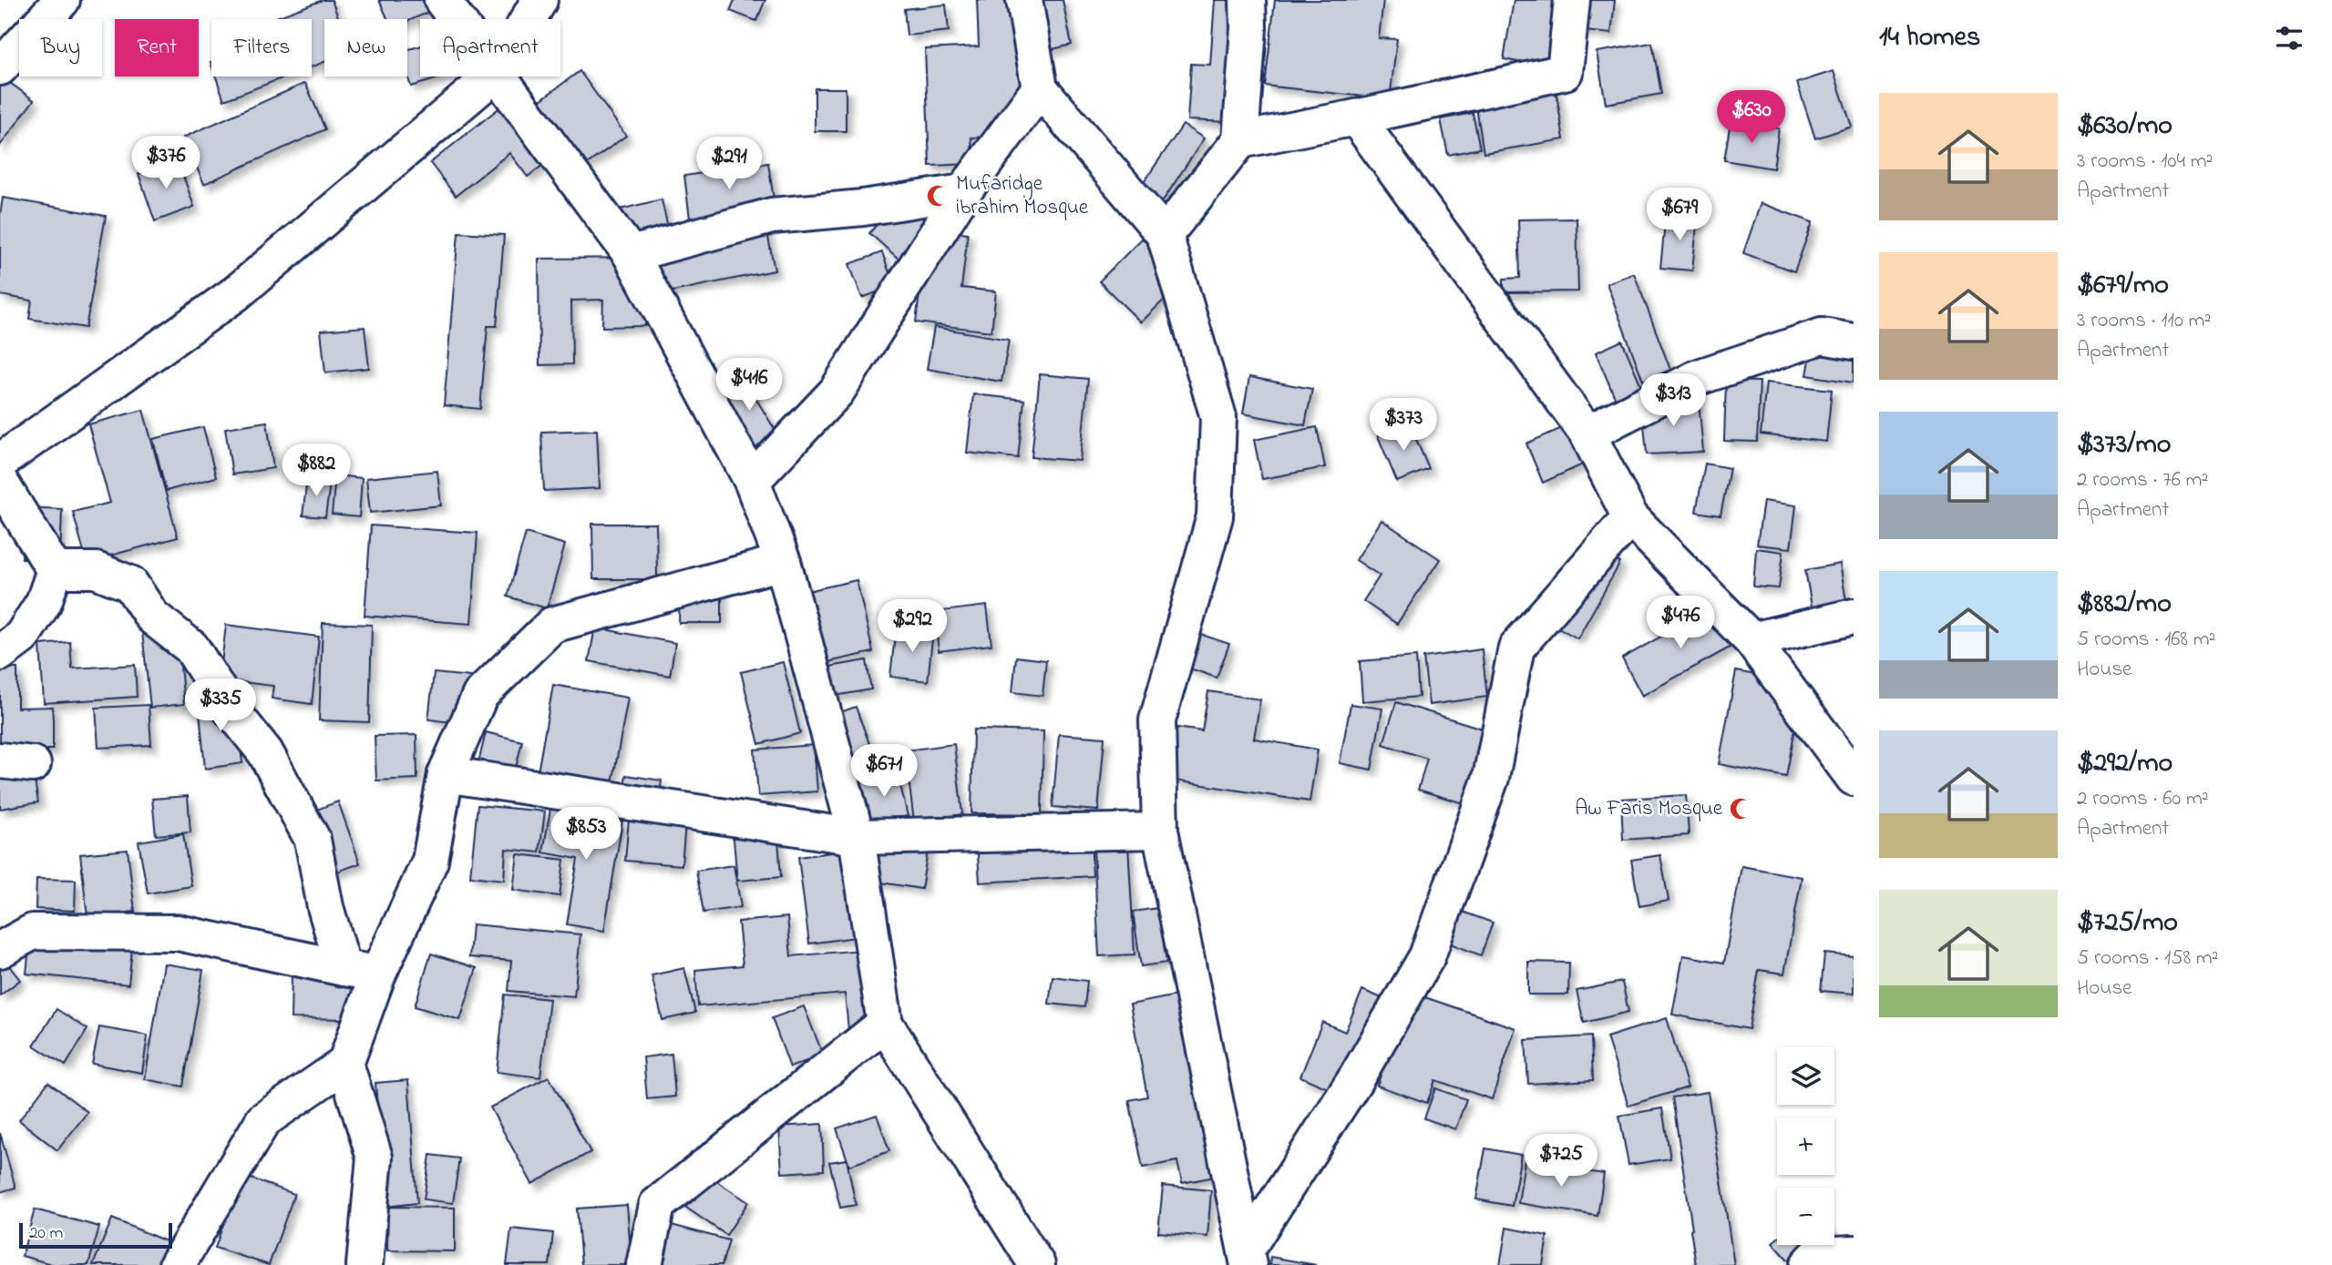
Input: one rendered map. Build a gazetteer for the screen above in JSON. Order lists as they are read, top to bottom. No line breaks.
{"places":{"mosque":["Mufaridge ibrahim Mosque","Aw Faris Mosque"]},"scale_bar":"20 m","page":{"heading":"14 homes","chip":["Buy","Rent","Filters","New","Apartment"],"list":[{"name":"$630/mo","note":"3 rooms · 104 m² · Apartment"},{"name":"$679/mo","note":"3 rooms · 110 m² · Apartment"},{"name":"$373/mo","note":"2 rooms · 76 m² · Apartment"},{"name":"$882/mo","note":"5 rooms · 168 m² · House"},{"name":"$292/mo","note":"2 rooms · 60 m² · Apartment"},{"name":"$725/mo","note":"5 rooms · 158 m² · House"}],"price":["$630","$376","$291","$679","$416","$313","$373","$882","$476","$292","$335","$671","$853","$725"],"map_buttons":["+","−"],"scale":"20 m"}}
